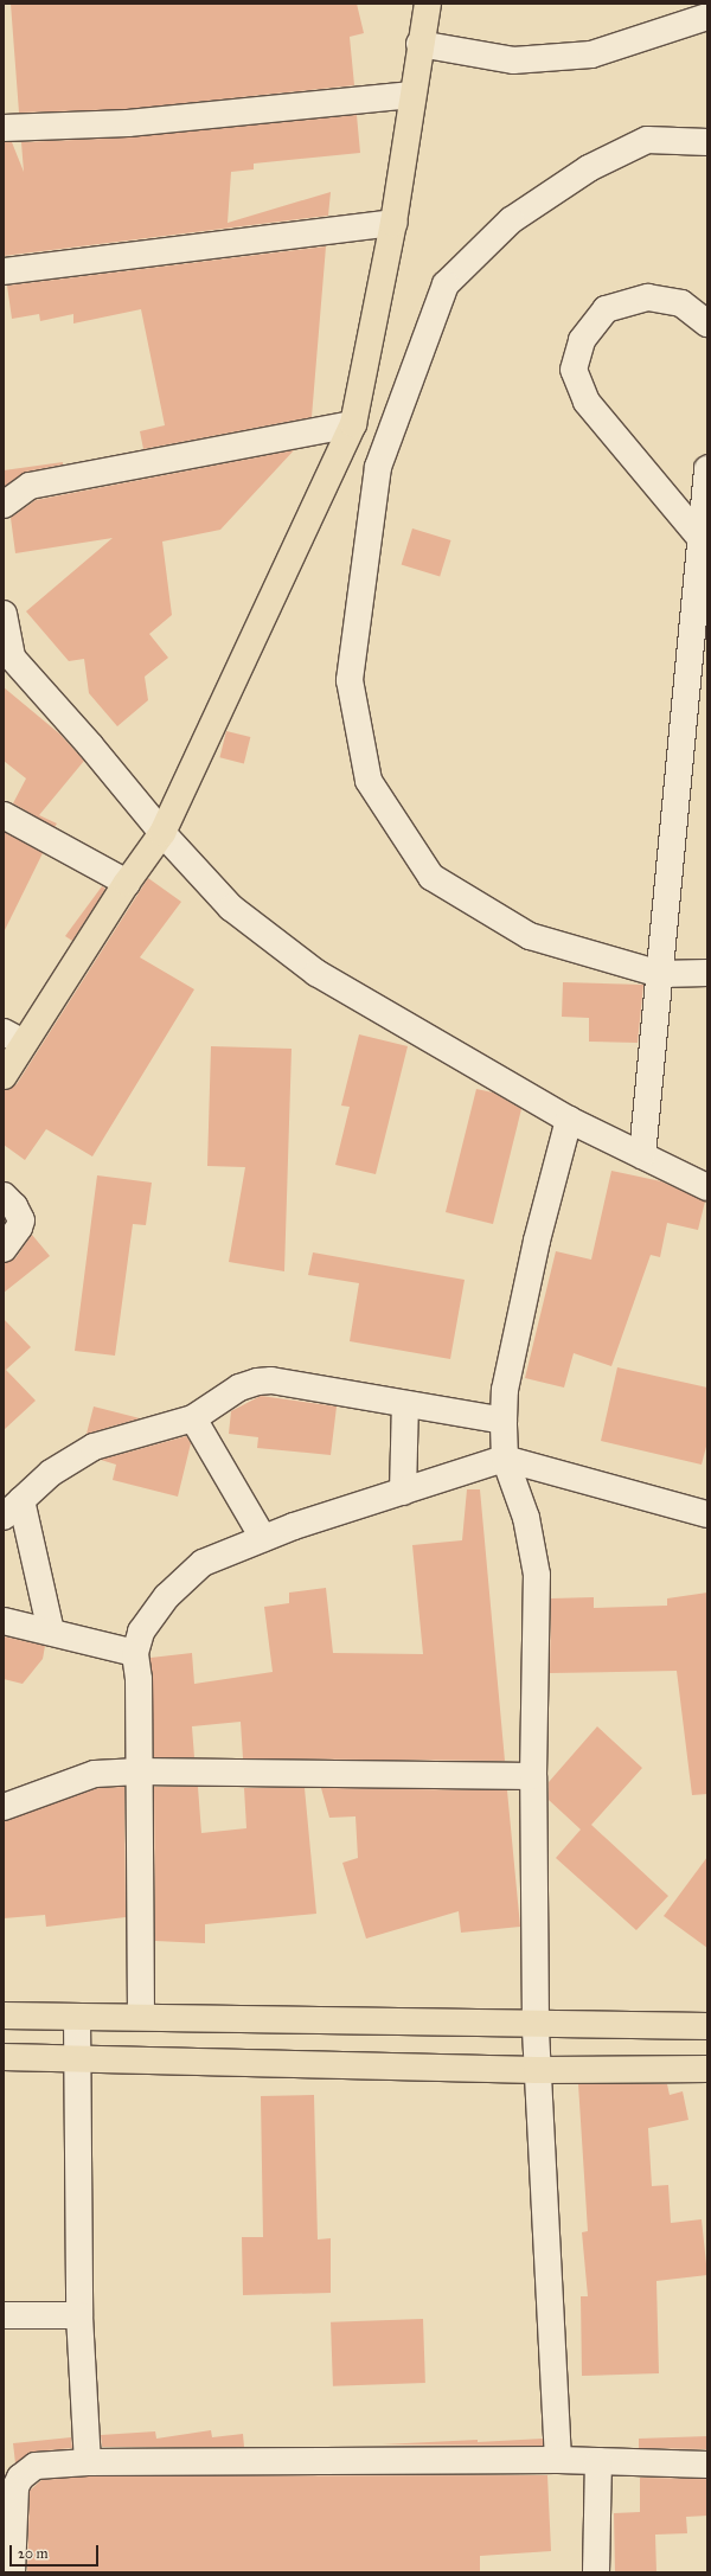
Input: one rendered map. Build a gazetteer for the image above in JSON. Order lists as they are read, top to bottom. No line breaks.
{"scale_bar":"20 m"}
